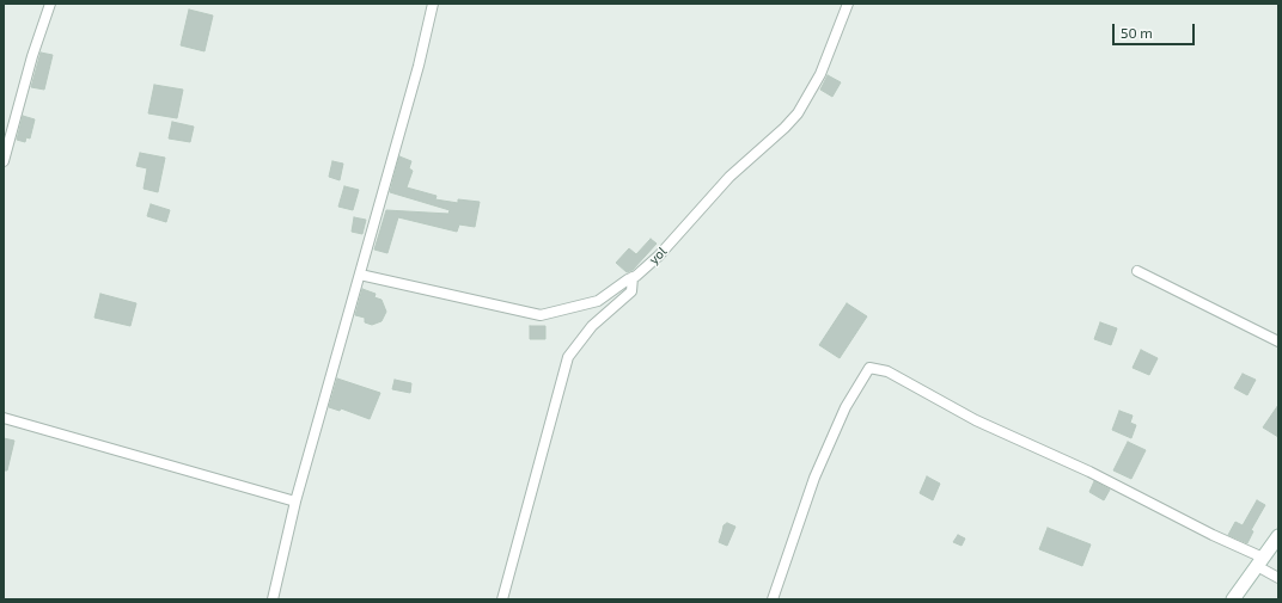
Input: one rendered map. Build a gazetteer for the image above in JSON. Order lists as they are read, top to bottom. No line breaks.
{"streets":{"street":["yol"]},"scale_bar":"50 m"}
